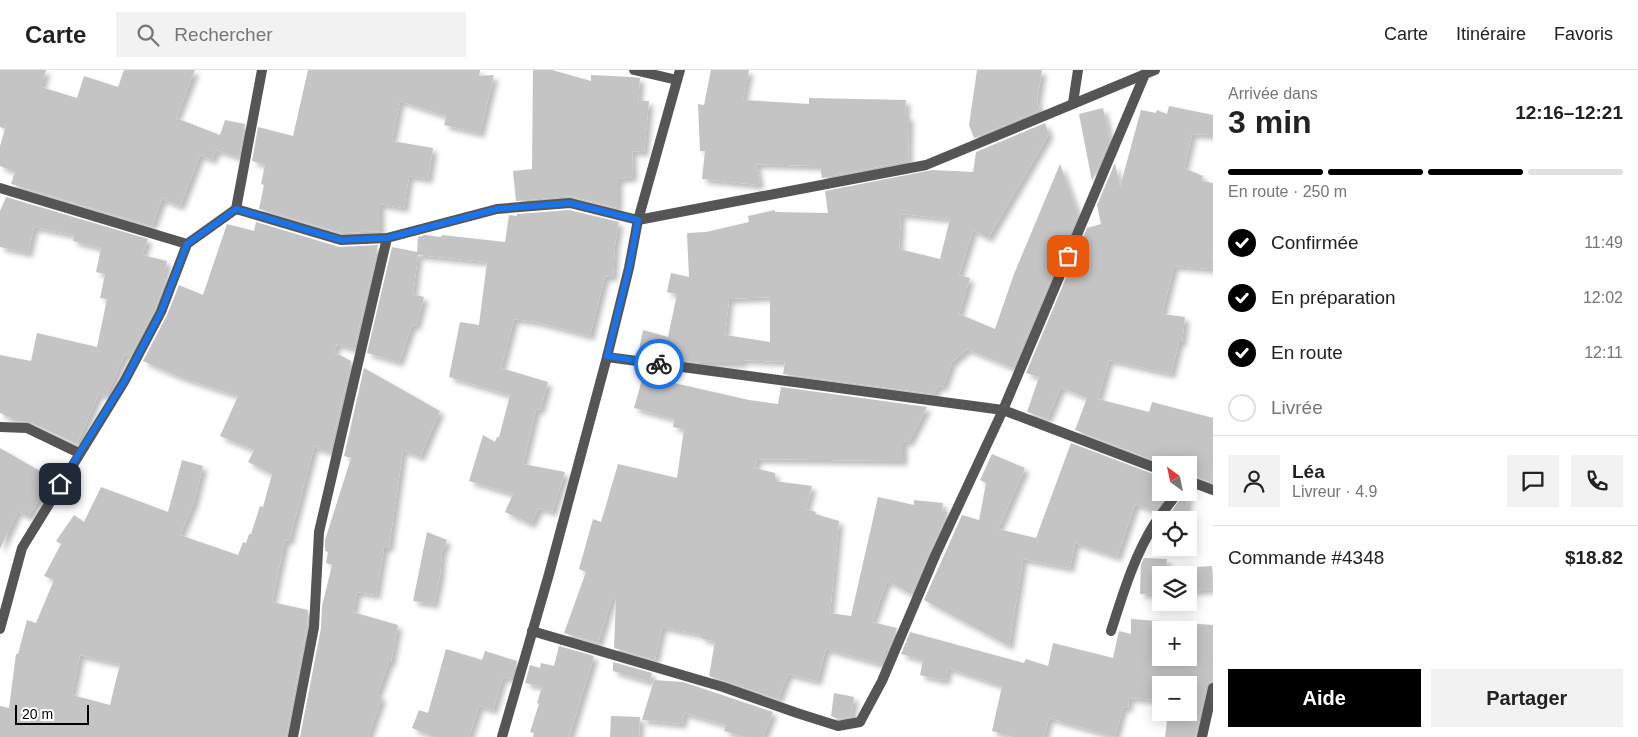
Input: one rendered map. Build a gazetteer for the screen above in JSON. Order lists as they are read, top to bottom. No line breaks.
{"scale_bar":"20 m","north":"top left","page":{"header":"Carte","search":"Rechercher","nav":["Carte","Itinéraire","Favoris"],"heading":["3 min","Arrivée dans","12:16–12:21"],"panel":["Léa","Livreur · 4.9","Commande #4348","$18.82"],"bar":"En route · 250 m","list":[["Confirmée","11:49"],["En préparation","12:02"],["En route","12:11"],"Livrée"],"map_buttons":["+","−"],"buttons":["Aide","Partager"],"scale":"20 m"}}
